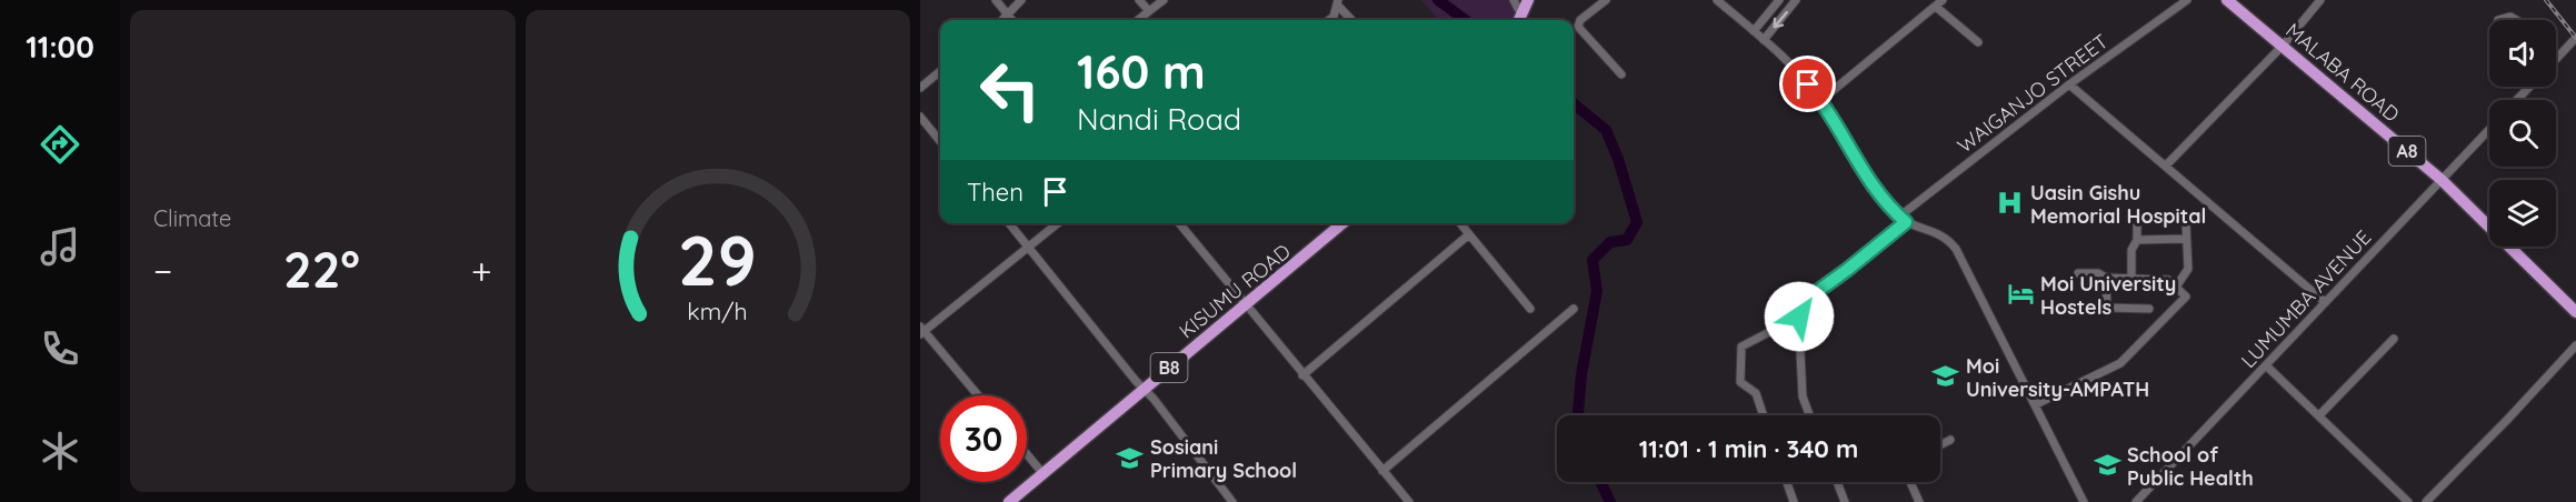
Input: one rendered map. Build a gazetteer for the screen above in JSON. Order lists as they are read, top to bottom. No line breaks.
{"streets":{"highway":["MALABA ROAD","A8","KISUMU ROAD","B8"],"street":["WAIGANJO STREET","LUMUMBA AVENUE"]},"crossings":[["MALABA ROAD","LUMUMBA AVENUE"]],"places":{"hospital":["Uasin Gishu Memorial Hospital"],"hotel":["Moi University Hostels"],"school or university":["Moi University-AMPATH","Sosiani Primary School","School of Public Health"]},"page":{"tabs":"11:00","tile":"Climate","turn":["160 m","Nandi Road"],"then":"Then","heat":["−","22°","+"],"limit":"30","trip":"11:01 · 1 min · 340 m","gauge":["29","km/h"]}}
